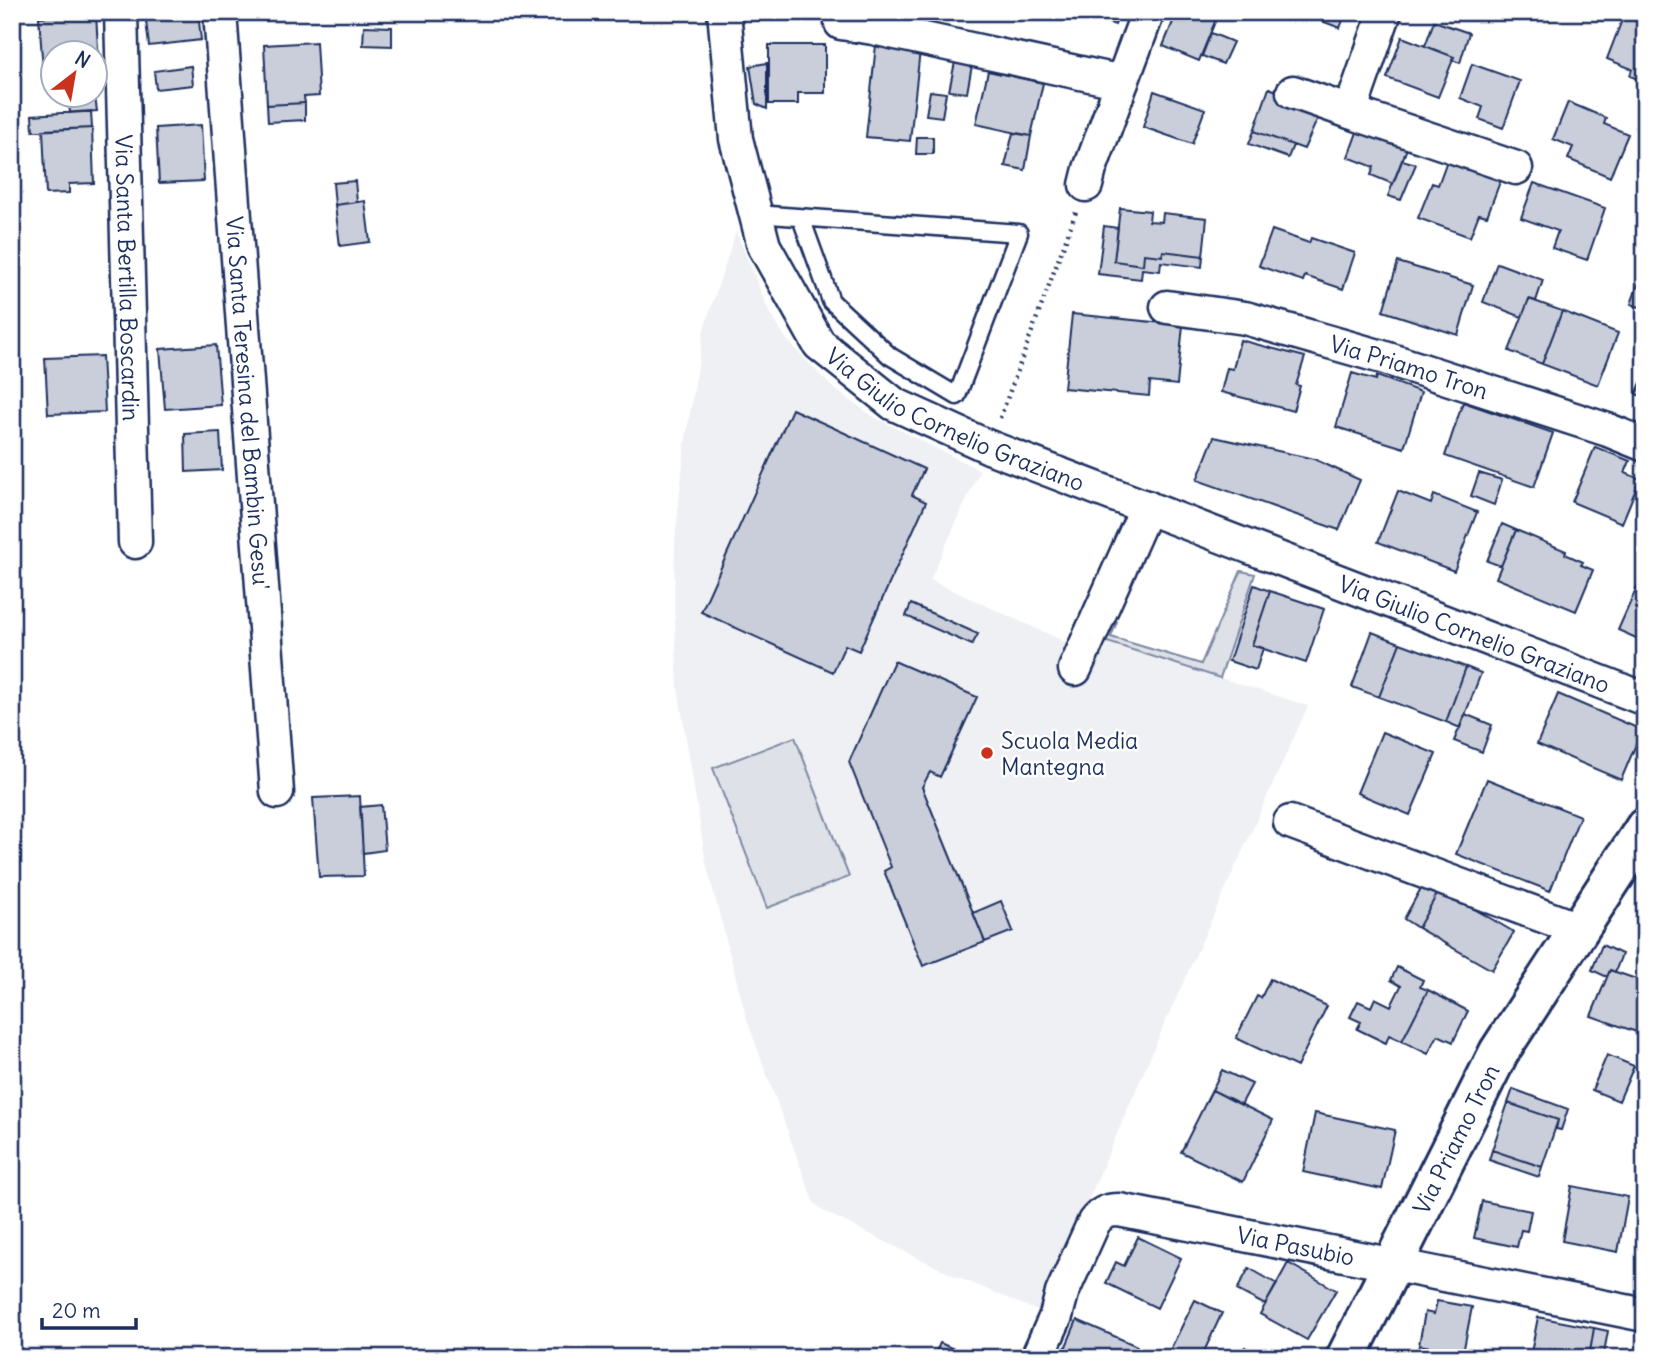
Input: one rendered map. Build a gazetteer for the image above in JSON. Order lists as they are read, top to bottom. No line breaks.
{"streets":{"street":["Via Santa Bertilla Boscardin","Via Priamo Tron","Via Santa Teresina del Bambin Gesu'","Via Giulio Cornelio Graziano","Via Pasubio"]},"crossings":[["Via Priamo Tron","Via Pasubio"]],"places":["Scuola Media Mantegna"],"scale_bar":"20 m","north":"top right"}
